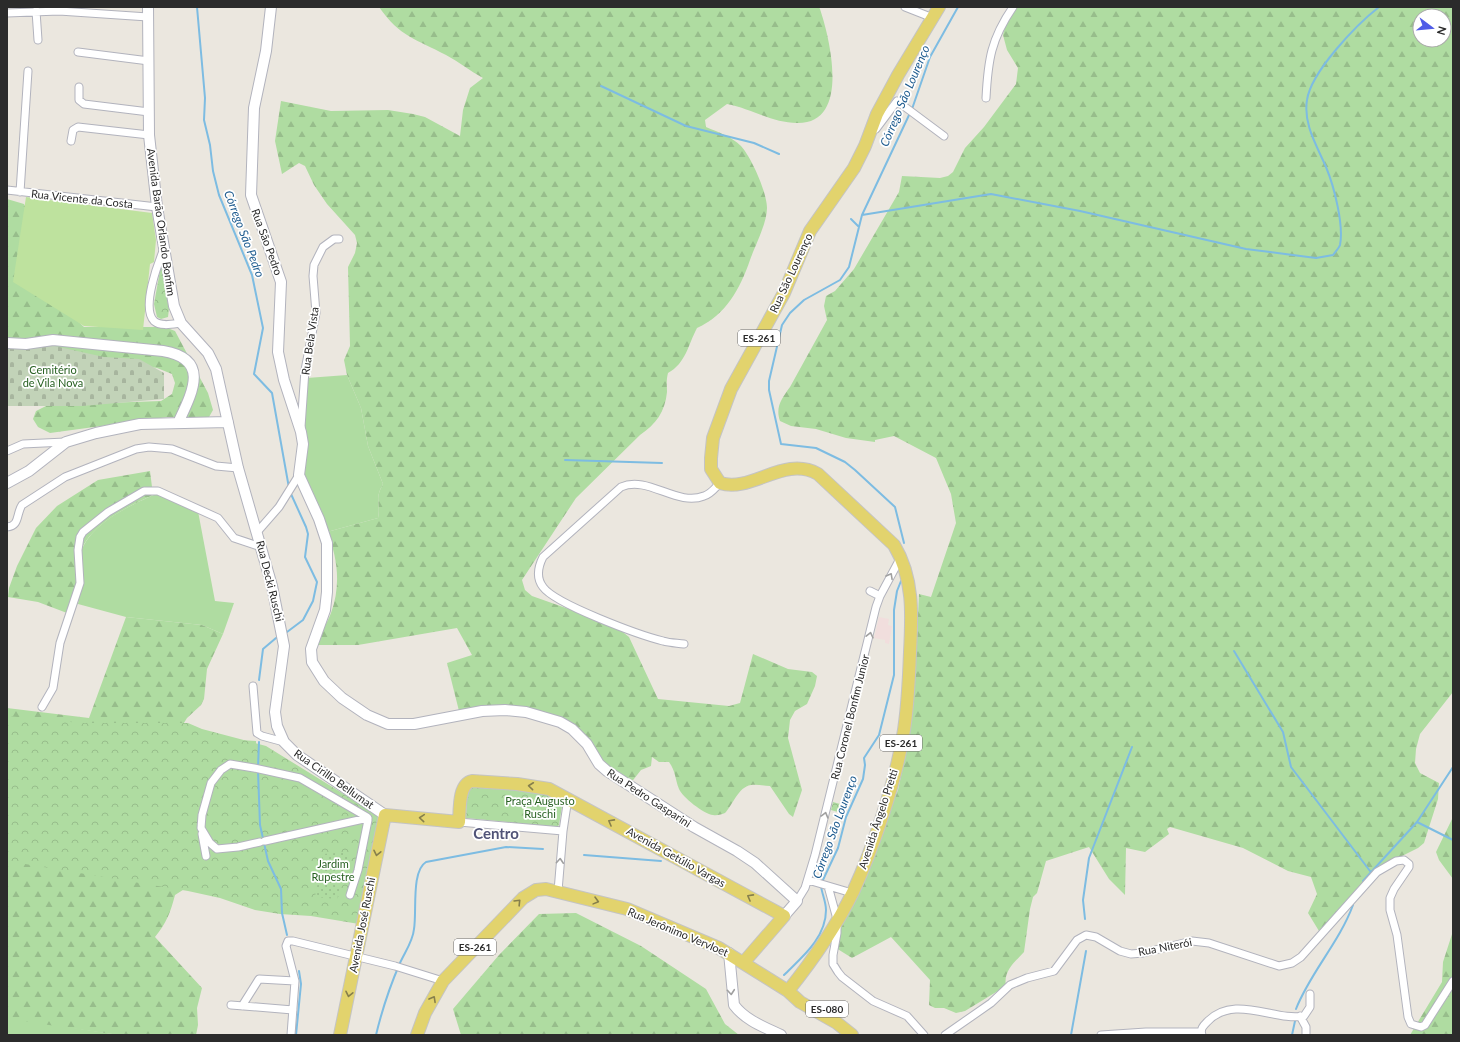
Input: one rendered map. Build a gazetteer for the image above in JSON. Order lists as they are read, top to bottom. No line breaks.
{"streets":{"main road":["Rua São Lourenço","ES-261","Avenida Ângelo Pretti","Avenida Getúlio Vargas","Avenida José Ruschi","Rua Jerônimo Vervloet","ES-080"],"street":["Rua Vicente da Costa","Avenida Barão Orlando Bonfim","Rua São Pedro","Rua Bela Vista","Rua Decki Ruschi","Rua Coronel Bonfim Junior","Rua Cirillo Bellumat","Rua Pedro Gasparini","Rua Niterói"]},"crossings":[["Rua Vicente da Costa","Avenida Barão Orlando Bonfim"],["Avenida Barão Orlando Bonfim","Rua Decki Ruschi"],["Rua São Pedro","Rua Bela Vista"],["Rua São Pedro","Rua Pedro Gasparini"],["Rua São Lourenço","ES-261"],["ES-261","Rua Coronel Bonfim Junior"],["ES-261","Avenida Ângelo Pretti"],["ES-261","Rua Jerônimo Vervloet"],["Rua Decki Ruschi","Rua Cirillo Bellumat"],["Rua Coronel Bonfim Junior","Rua Pedro Gasparini"],["Rua Coronel Bonfim Junior","Avenida Ângelo Pretti"],["Rua Cirillo Bellumat","Avenida José Ruschi"],["Avenida Ângelo Pretti","Rua Jerônimo Vervloet"],["Avenida Ângelo Pretti","ES-080"],["Rua Jerônimo Vervloet","ES-080"]],"one_way":["Rua Coronel Bonfim Junior","Avenida Getúlio Vargas","Avenida José Ruschi","Rua Jerônimo Vervloet"],"districts":["Centro"],"water":["Córrego São Lourenço","Córrego São Pedro"],"parks":["Cemitério de Vila Nova","Praça Augusto Ruschi","Jardim Rupestre"],"north":"right"}
